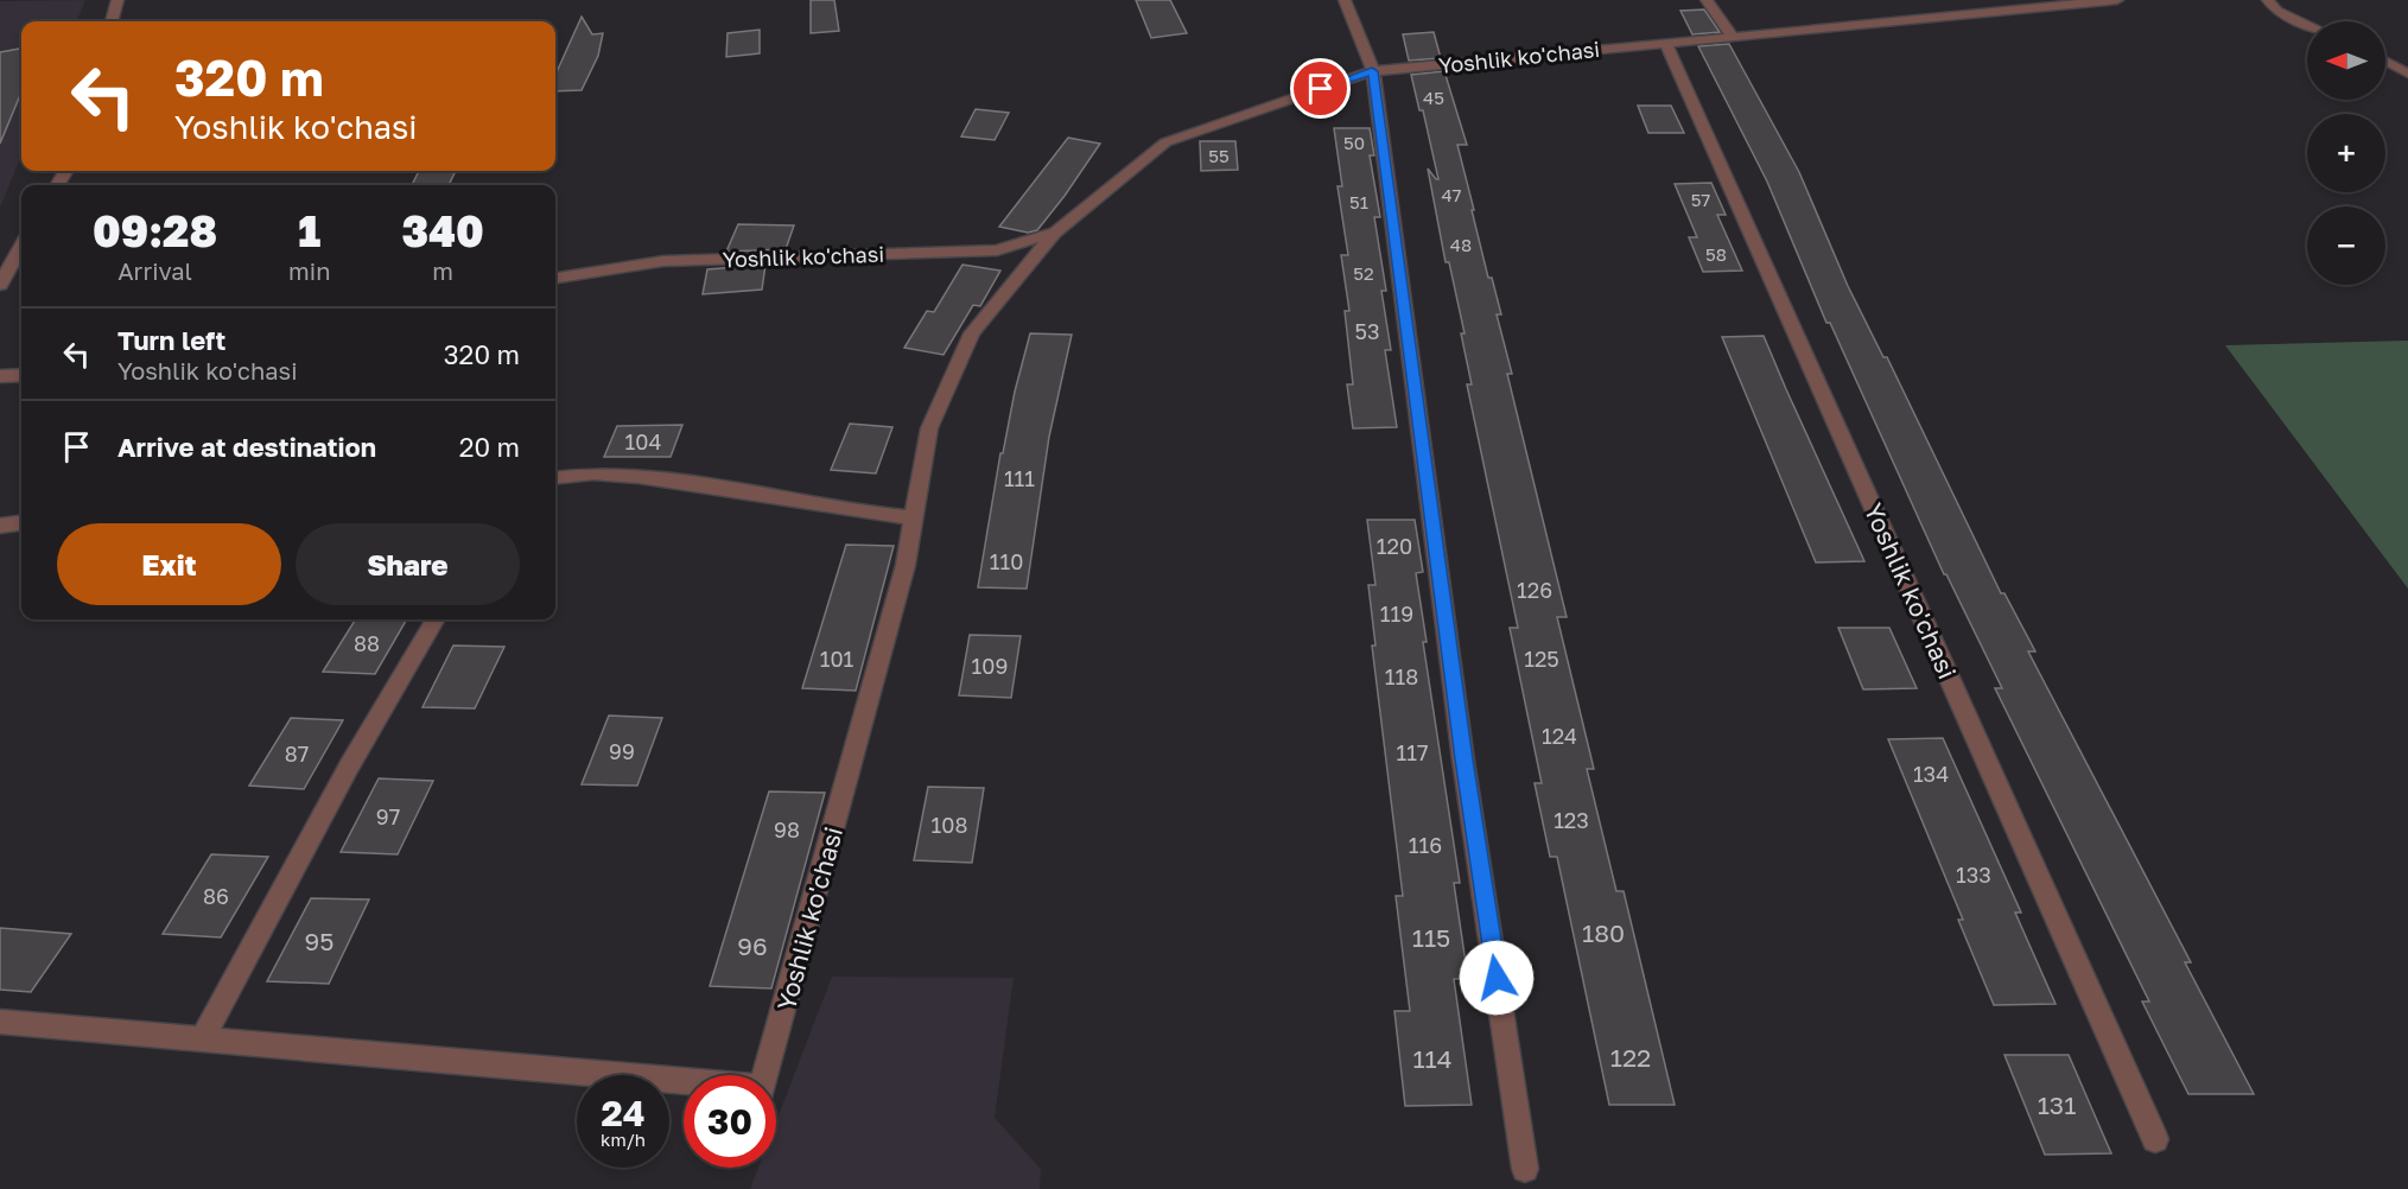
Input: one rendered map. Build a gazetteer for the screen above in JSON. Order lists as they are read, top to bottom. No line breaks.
{"streets":{"street":["Yoshlik ko'chasi"]},"house_numbers":["45","50","55","47","57","51","48","58","52","53","104","111","120","110","126","119","88","101","125","109","118","124","99","117","87","134","97","123","108","98","116","133","86","180","115","95","96","122","114","131"],"north":"left","page":{"map_buttons":["+","−"],"turn":["320 m","Yoshlik ko'chasi"],"eta":["09:28","Arrival","1","min","340","m"],"list":[{"name":"Turn left","note":"Yoshlik ko'chasi","value":"320 m"},{"name":"Arrive at destination","value":"20 m"}],"buttons":["Exit","Share"],"speed":"24 km/h","limit":"30"}}
